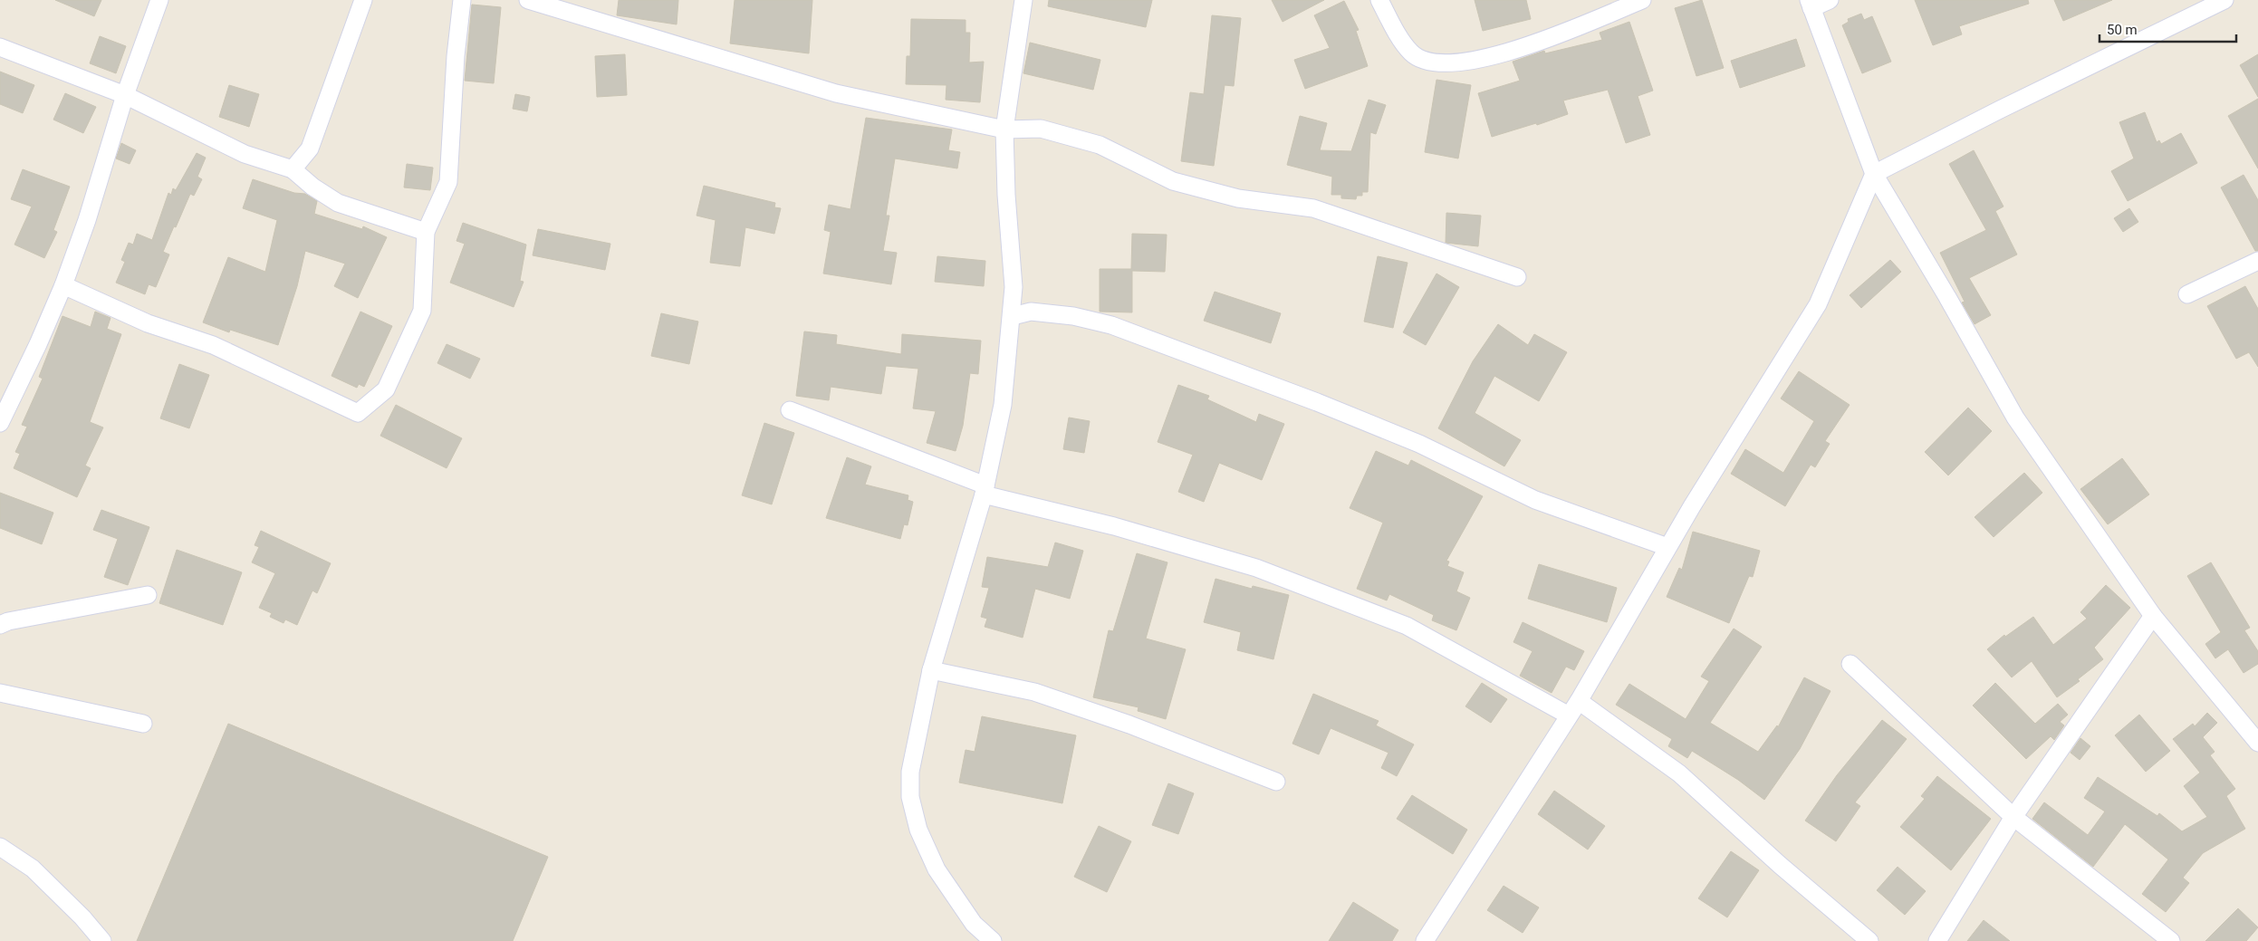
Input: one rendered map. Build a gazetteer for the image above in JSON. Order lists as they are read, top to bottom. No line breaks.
{"scale_bar":"50 m"}
